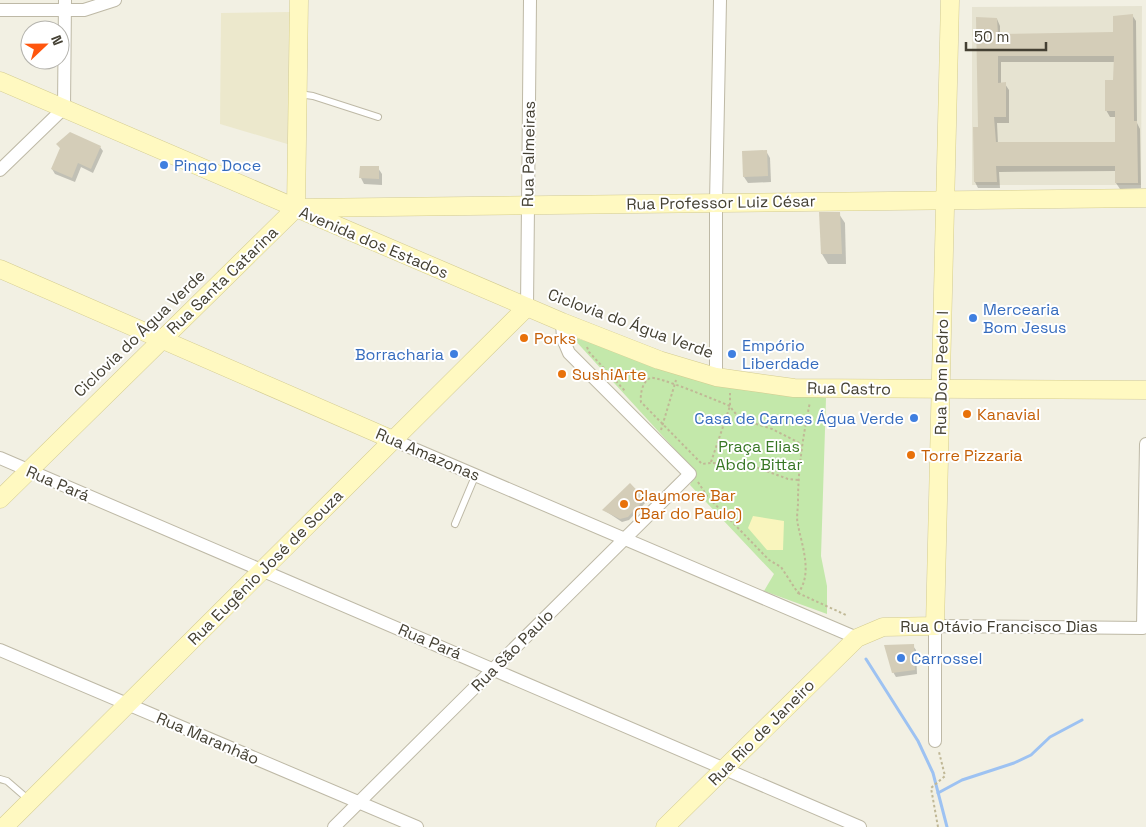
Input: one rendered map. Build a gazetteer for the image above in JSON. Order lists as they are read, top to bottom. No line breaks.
{"streets":{"street":["Rua Palmeiras","Rua Professor Luiz César","Avenida dos Estados","Rua Santa Catarina","Rua Dom Pedro I","Rua Castro","Rua Amazonas","Rua Pará","Rua Eugênio José de Souza","Rua Otávio Francisco Dias","Rua São Paulo","Rua Rio de Janeiro","Rua Maranhão"]},"crossings":[["Rua Palmeiras","Rua Professor Luiz César"],["Rua Palmeiras","Avenida dos Estados"],["Rua Palmeiras","Rua Eugênio José de Souza"],["Rua Professor Luiz César","Avenida dos Estados"],["Rua Professor Luiz César","Rua Santa Catarina"],["Rua Professor Luiz César","Rua Dom Pedro I"],["Avenida dos Estados","Rua Santa Catarina"],["Avenida dos Estados","Rua Castro"],["Avenida dos Estados","Rua Eugênio José de Souza"],["Rua Santa Catarina","Rua Amazonas"],["Rua Santa Catarina","Rua Pará"],["Rua Dom Pedro I","Rua Castro"],["Rua Dom Pedro I","Rua Otávio Francisco Dias"],["Rua Amazonas","Rua Eugênio José de Souza"],["Rua Amazonas","Rua Otávio Francisco Dias"],["Rua Amazonas","Rua São Paulo"],["Rua Amazonas","Rua Rio de Janeiro"],["Rua Pará","Rua Eugênio José de Souza"],["Rua Pará","Rua São Paulo"],["Rua Pará","Rua Rio de Janeiro"],["Rua Eugênio José de Souza","Rua Maranhão"],["Rua Otávio Francisco Dias","Rua Rio de Janeiro"],["Rua São Paulo","Rua Maranhão"]],"parks":["Praça Elias Abdo Bittar"],"places":["Pingo Doce","Mercearia Bom Jesus","Porks","Borracharia","Empório Liberdade","SushiArte","Kanavial","Casa de Carnes Água Verde","Torre Pizzaria","Claymore Bar (Bar do Paulo)","Carrossel"],"scale_bar":"50 m","north":"right"}
